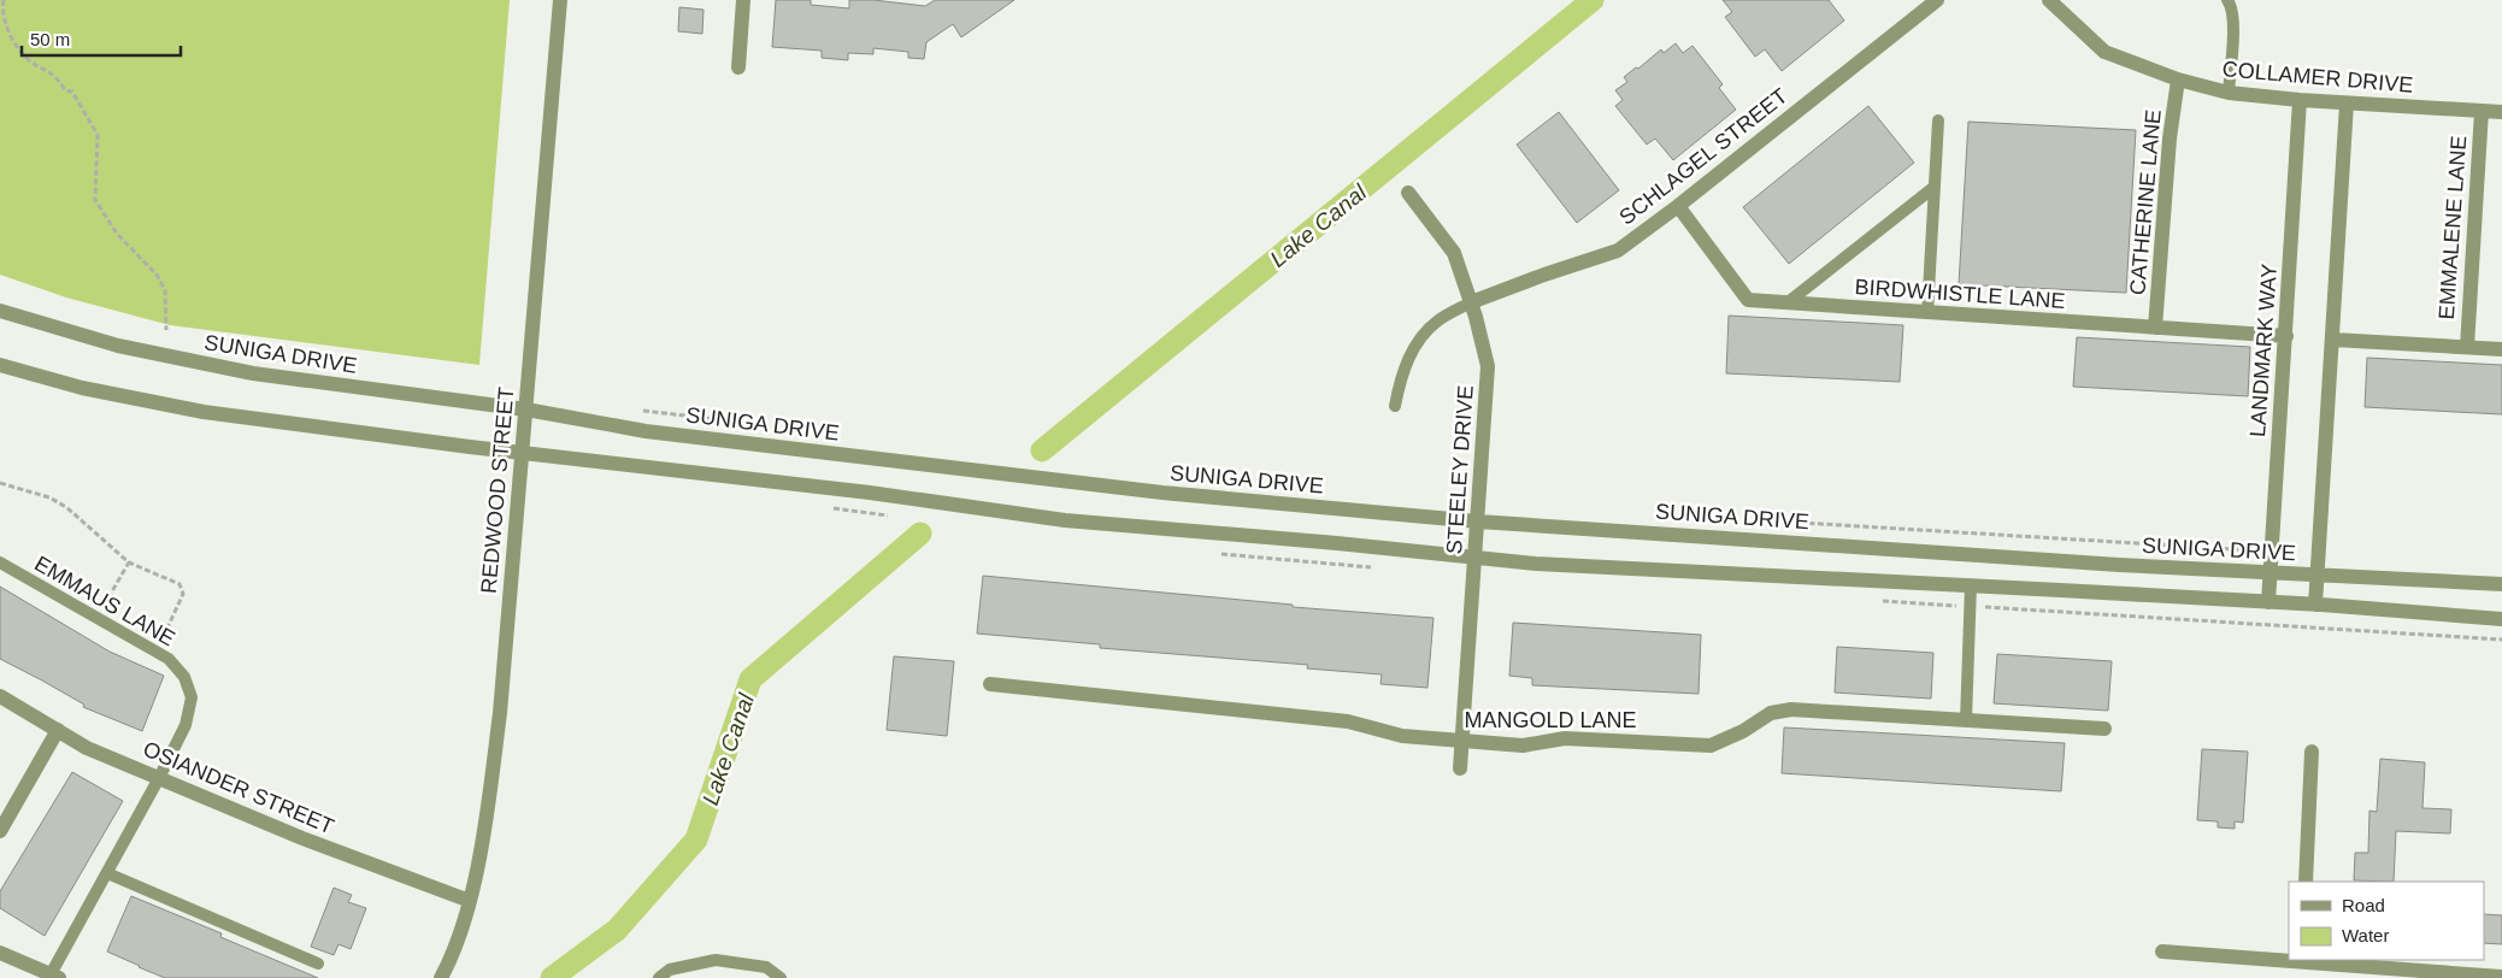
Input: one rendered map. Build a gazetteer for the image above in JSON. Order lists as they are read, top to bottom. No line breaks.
{"streets":{"street":["COLLAMER DRIVE","SCHLAGEL STREET","CATHERINE LANE","EMMALENE LANE","BIRDWHISTLE LANE","LANDMARK WAY","SUNIGA DRIVE","STEELEY DRIVE","REDWOOD STREET","MANGOLD LANE","OSIANDER STREET"],"lane":["EMMAUS LANE"]},"crossings":[["COLLAMER DRIVE","CATHERINE LANE"],["COLLAMER DRIVE","EMMALENE LANE"],["COLLAMER DRIVE","LANDMARK WAY"],["SCHLAGEL STREET","BIRDWHISTLE LANE"],["SCHLAGEL STREET","STEELEY DRIVE"],["CATHERINE LANE","BIRDWHISTLE LANE"],["BIRDWHISTLE LANE","LANDMARK WAY"],["LANDMARK WAY","SUNIGA DRIVE"],["SUNIGA DRIVE","STEELEY DRIVE"],["SUNIGA DRIVE","REDWOOD STREET"],["STEELEY DRIVE","MANGOLD LANE"],["REDWOOD STREET","OSIANDER STREET"],["EMMAUS LANE","OSIANDER STREET"]],"water":["Lake Canal"],"legend":["Road","Water"],"scale_bar":"50 m"}
